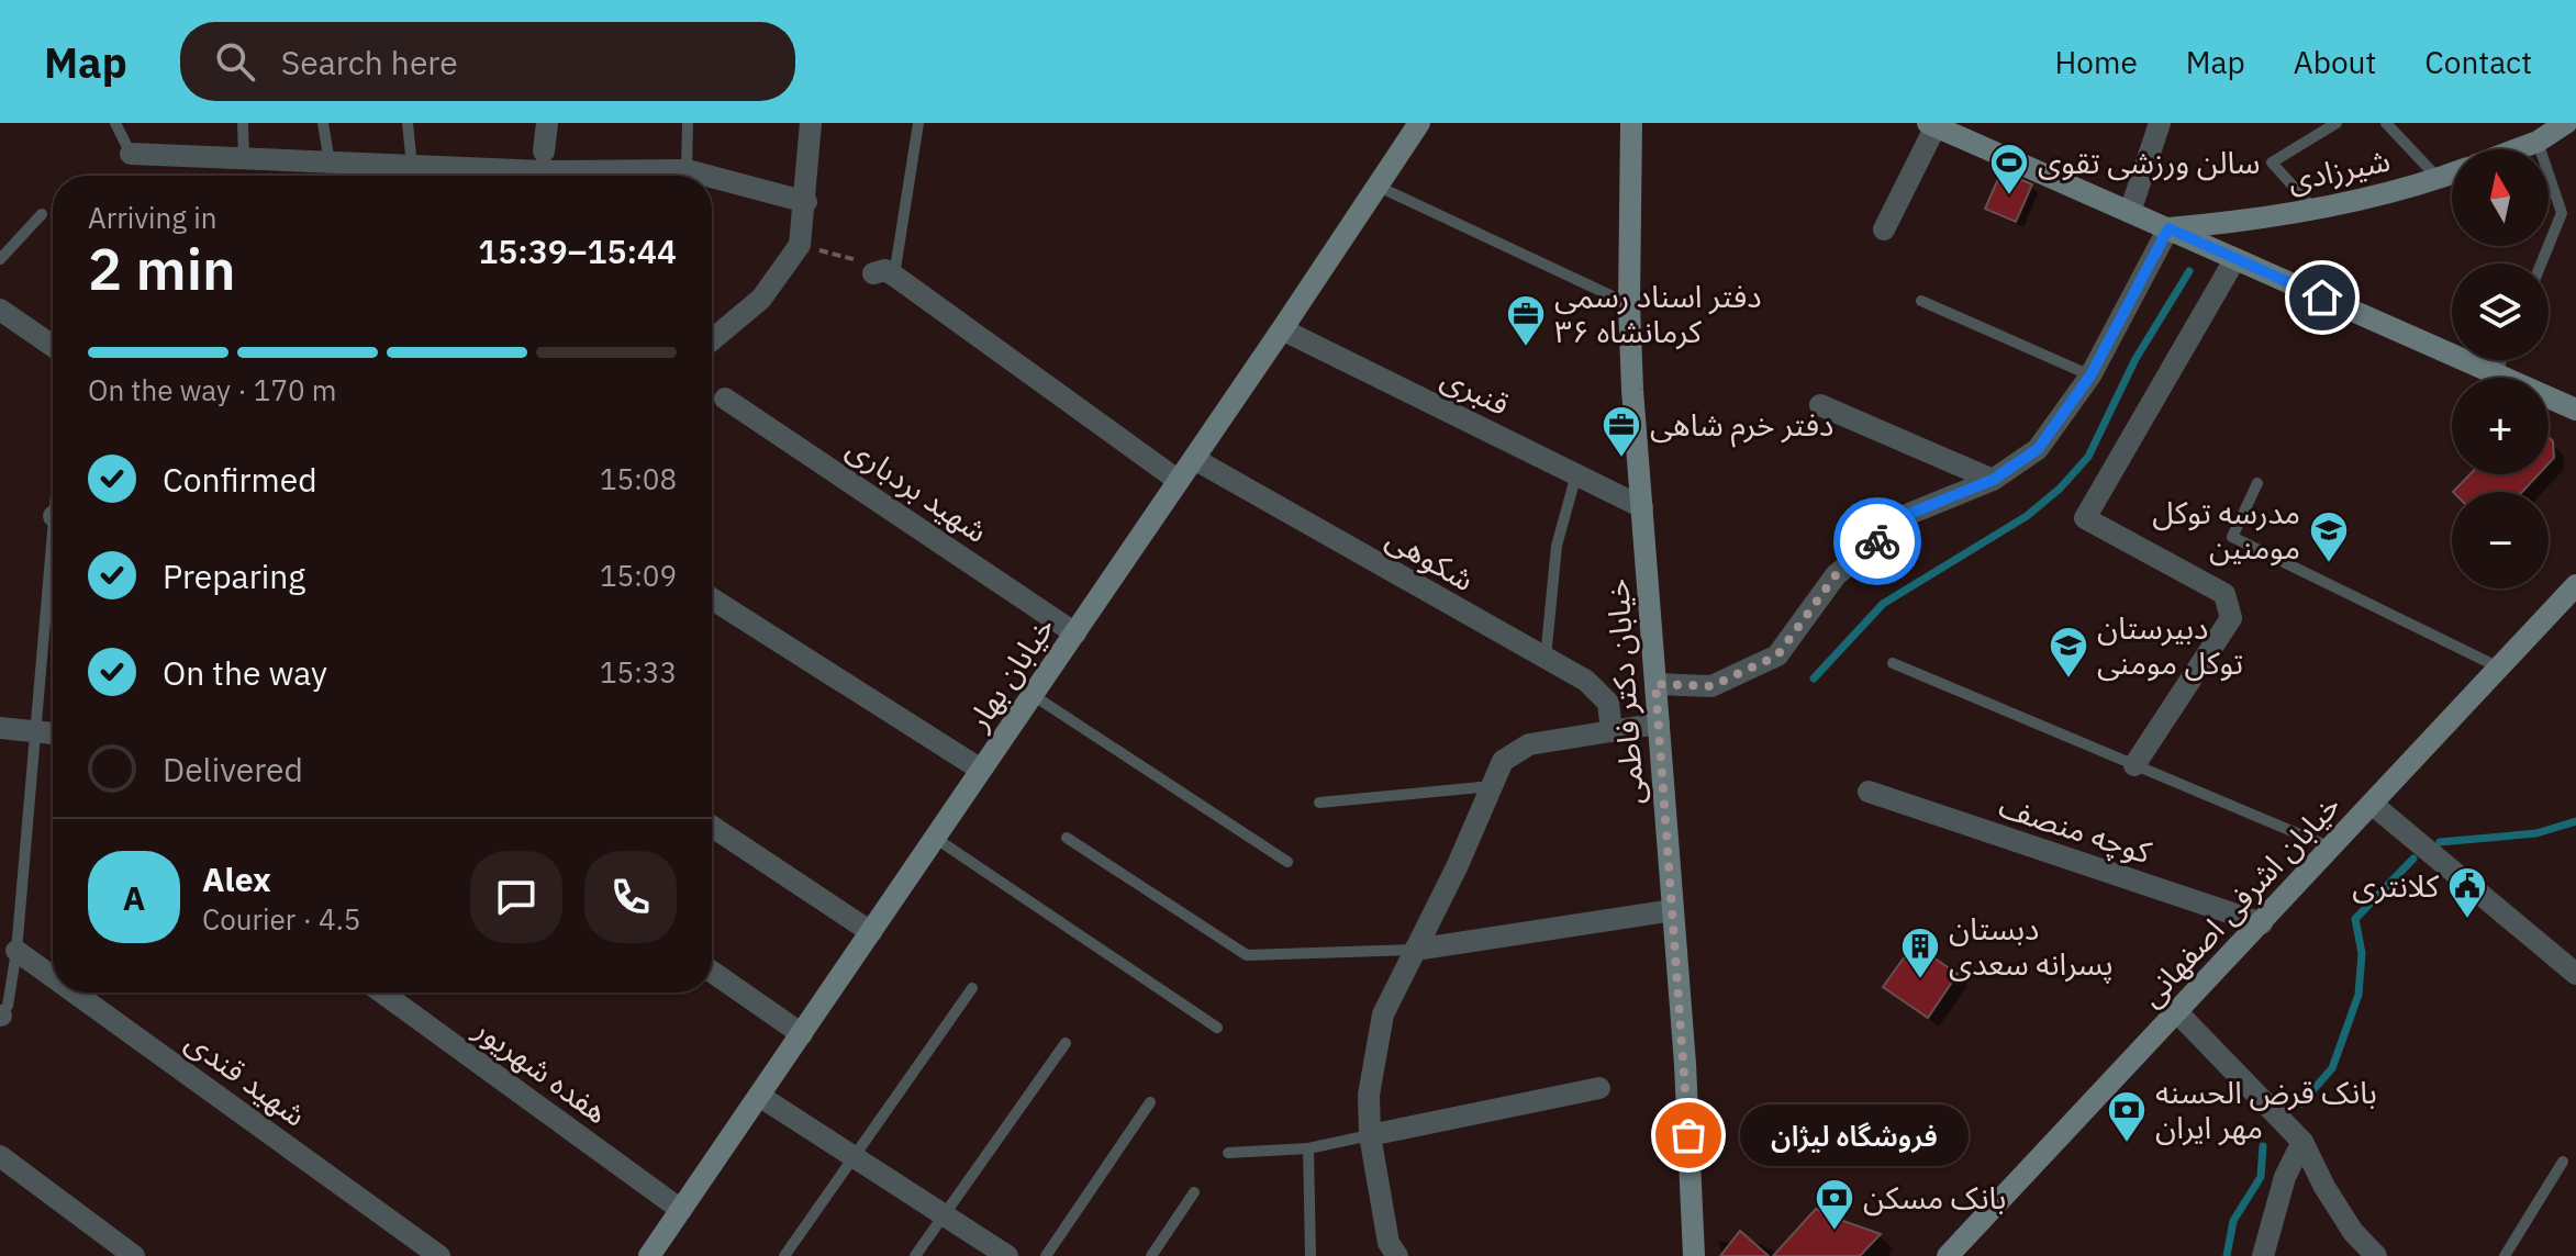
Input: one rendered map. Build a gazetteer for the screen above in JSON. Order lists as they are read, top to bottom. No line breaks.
{"streets":{"main road":["شیرزادی","خیابان بهار","خیابان دکتر فاطمی","خیابان اشرفی اصفهانی"],"street":["قنبری","شهید بردباری","شکوهی","کوچه منصف","هفده شهریور","شهید قندی"]},"crossings":[["قنبری","خیابان بهار"],["قنبری","خیابان دکتر فاطمی"],["شهید بردباری","خیابان بهار"],["شکوهی","خیابان بهار"],["خیابان بهار","هفده شهریور"],["کوچه منصف","خیابان اشرفی اصفهانی"]],"places":{"sports":["سالن ورزشی تقوی"],"office":["دفتر اسناد رسمی ۳۶ کرمانشاه","دفتر خرم شاهی"],"school or university":["مدرسه توکل مومنین","دبیرستان توکل مومنی"],"public building":["کلانتری"],"building":["دبستان پسرانه سعدی"],"other":["فروشگاه لیژان"],"bank":["بانک قرض الحسنه مهر ایران","بانک مسکن"]},"north":"top","page":{"header":"Map","search":"Search here","nav":["Home","Map","About","Contact"],"map_buttons":["+","−"],"heading":["2 min","Arriving in","15:39–15:44"],"panel":["Alex","Courier · 4.5"],"bar":"On the way · 170 m","list":[["Confirmed","15:08"],["Preparing","15:09"],["On the way","15:33"],"Delivered"],"round":"A","bubble":"فروشگاه لیژان"}}
